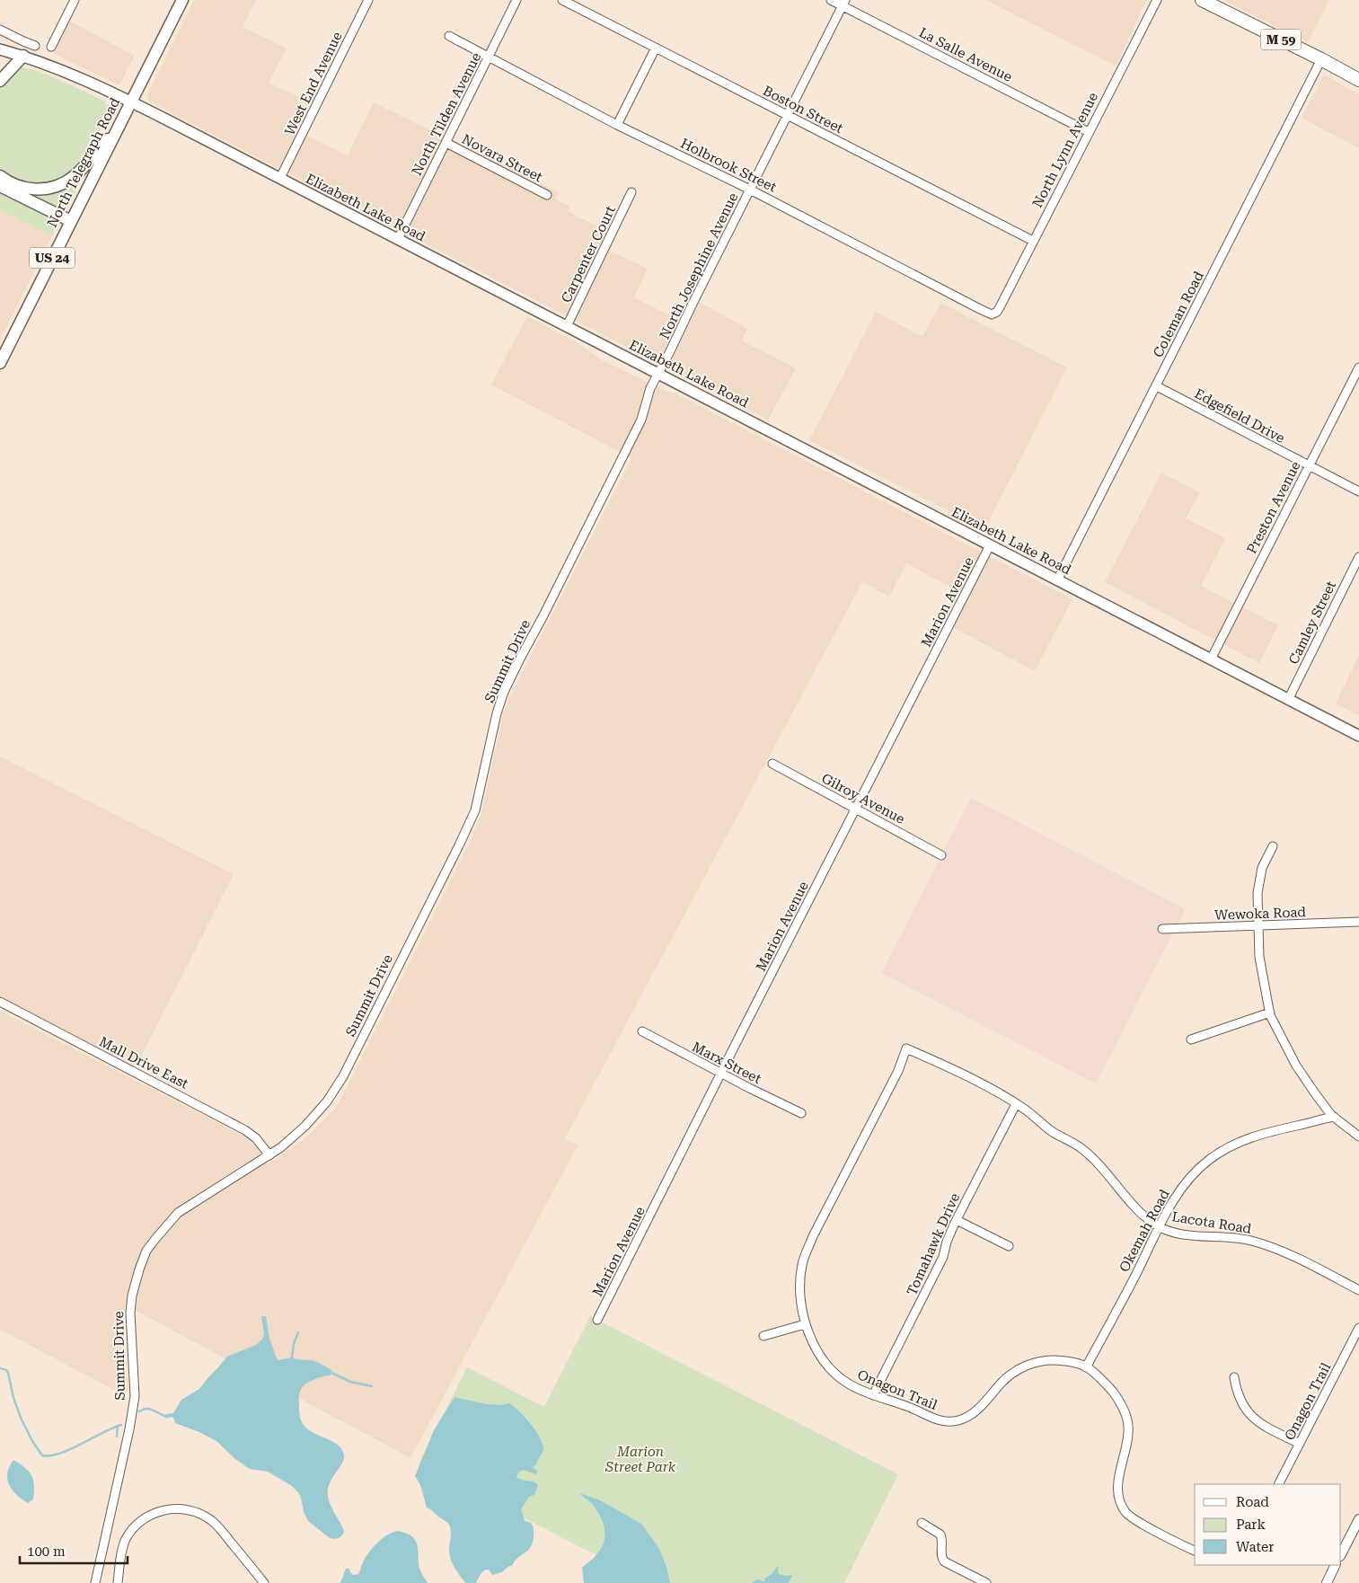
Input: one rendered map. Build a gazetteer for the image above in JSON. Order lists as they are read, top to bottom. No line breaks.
{"streets":{"highway":["M 59"],"main road":["North Telegraph Road","Elizabeth Lake Road","US 24"],"street":["La Salle Avenue","West End Avenue","Boston Street","North Tilden Avenue","North Lynn Avenue","Novara Street","Holbrook Street","Carpenter Court","North Josephine Avenue","Coleman Road","Edgefield Drive","Preston Avenue","Marion Avenue","Camley Street","Summit Drive","Gilroy Avenue","Wewoka Road","Mall Drive East","Marx Street","Lacota Road","Okemah Road","Tomahawk Drive","Onagon Trail"]},"crossings":[["M 59","Coleman Road"],["La Salle Avenue","North Lynn Avenue"],["La Salle Avenue","North Josephine Avenue"],["West End Avenue","Elizabeth Lake Road"],["Boston Street","North Lynn Avenue"],["Boston Street","North Josephine Avenue"],["North Tilden Avenue","Novara Street"],["North Tilden Avenue","Holbrook Street"],["North Tilden Avenue","Elizabeth Lake Road"],["North Lynn Avenue","Holbrook Street"],["North Telegraph Road","Elizabeth Lake Road"],["Holbrook Street","North Josephine Avenue"],["Elizabeth Lake Road","Carpenter Court"],["Elizabeth Lake Road","North Josephine Avenue"],["Elizabeth Lake Road","Coleman Road"],["Elizabeth Lake Road","Preston Avenue"],["Elizabeth Lake Road","Marion Avenue"],["Elizabeth Lake Road","Camley Street"],["Elizabeth Lake Road","Summit Drive"],["North Josephine Avenue","Summit Drive"],["Coleman Road","Edgefield Drive"],["Edgefield Drive","Preston Avenue"],["Marion Avenue","Gilroy Avenue"],["Marion Avenue","Marx Street"],["Summit Drive","Mall Drive East"],["Lacota Road","Okemah Road"],["Lacota Road","Tomahawk Drive"],["Lacota Road","Onagon Trail"],["Okemah Road","Onagon Trail"],["Tomahawk Drive","Onagon Trail"]],"parks":["Marion Street Park"],"legend":["Road","Park","Water"],"scale_bar":"100 m"}
